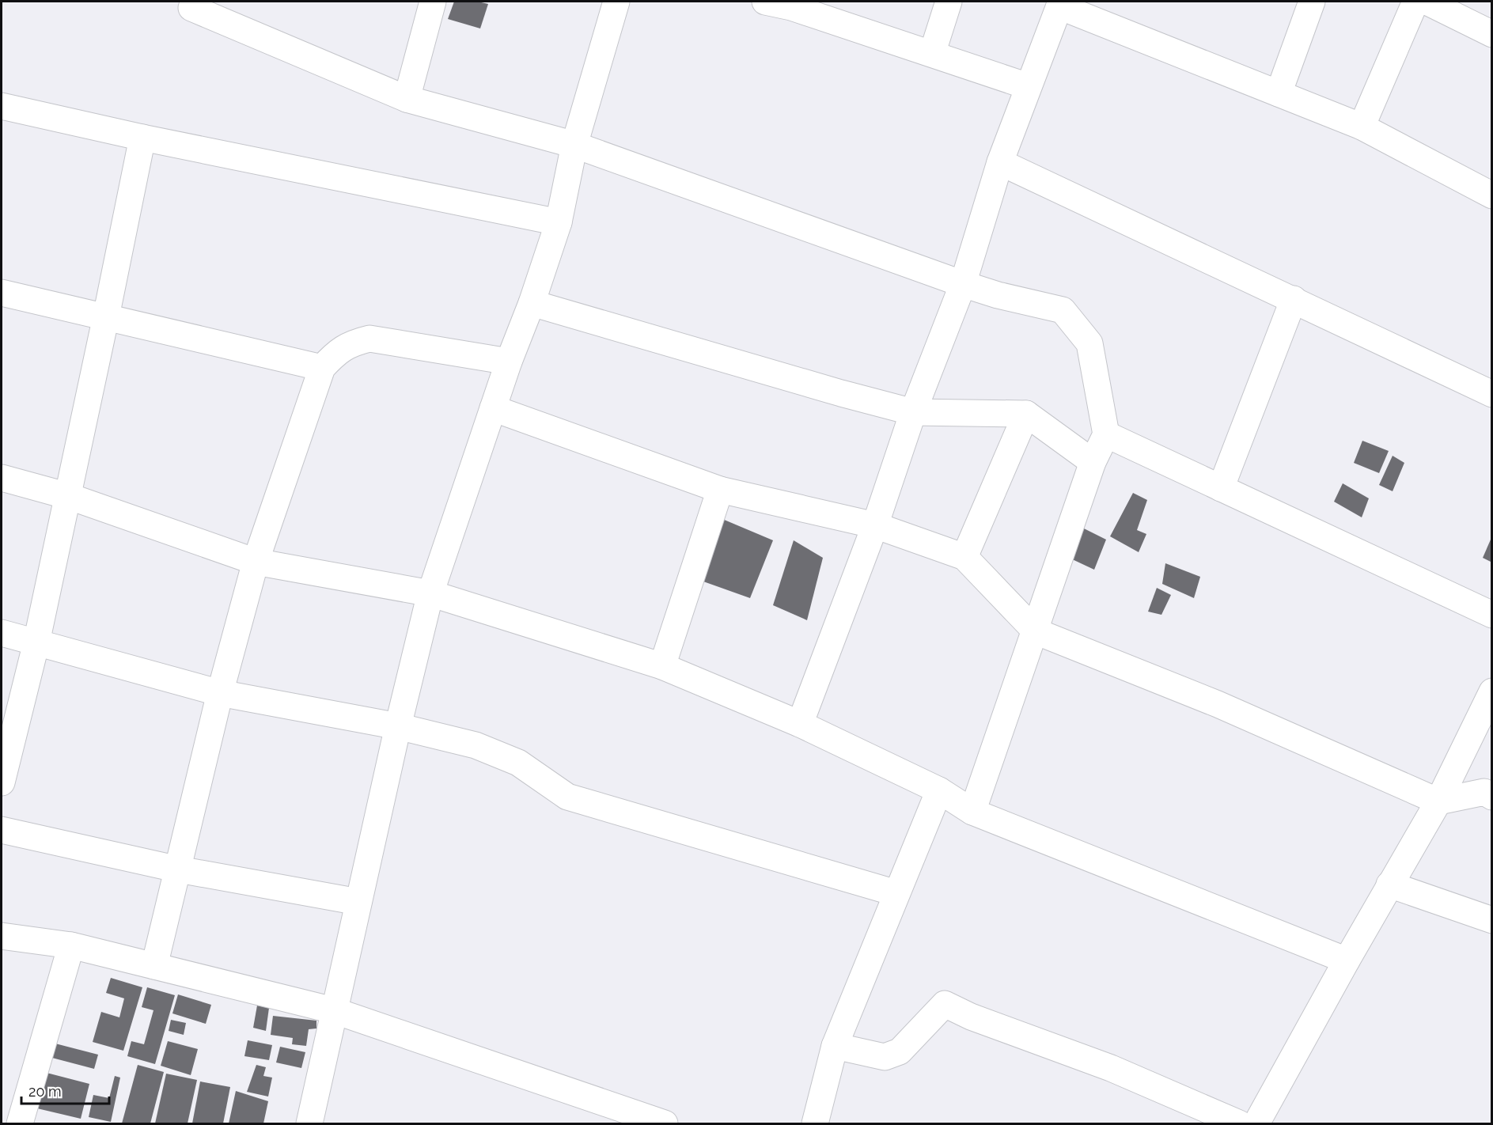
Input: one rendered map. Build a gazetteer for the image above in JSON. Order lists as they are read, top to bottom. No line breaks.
{"scale_bar":"20 m"}
